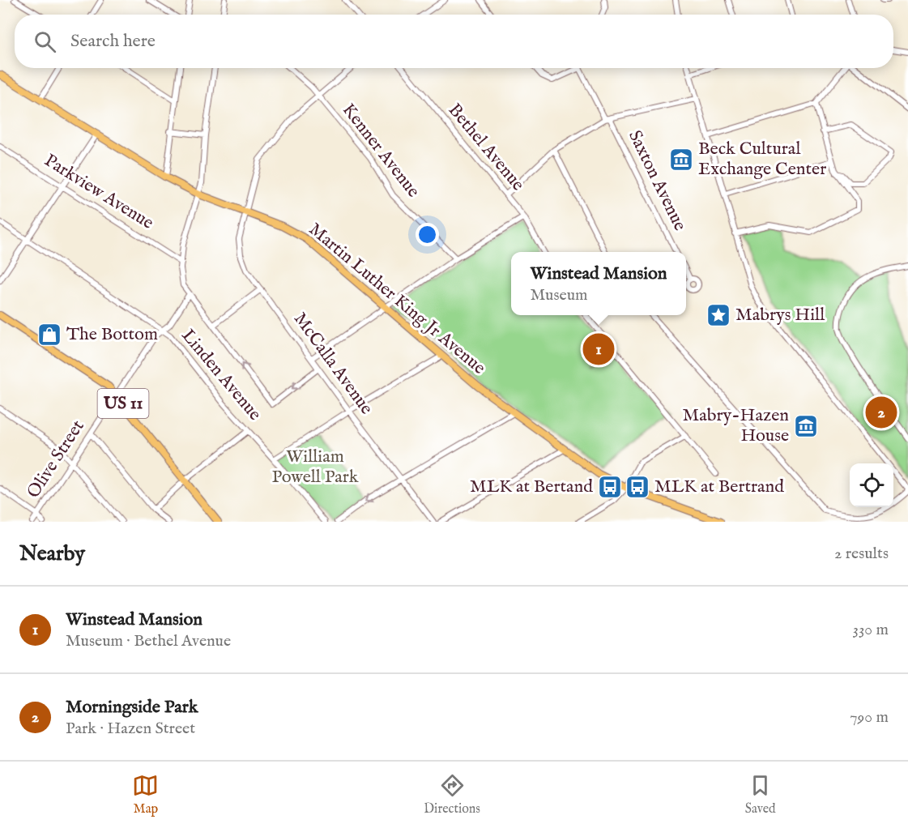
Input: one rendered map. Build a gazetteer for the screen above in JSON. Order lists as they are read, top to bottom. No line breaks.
{"streets":{"main road":["Martin Luther King Jr Avenue","US 11"],"street":["Bethel Avenue","Kenner Avenue","Saxton Avenue","Parkview Avenue","McCalla Avenue","Linden Avenue","Olive Street"]},"crossings":[["Kenner Avenue","McCalla Avenue"],["Martin Luther King Jr Avenue","McCalla Avenue"],["Linden Avenue","Olive Street"],["US 11","Olive Street"]],"parks":["William Powell Park"],"places":{"museum":["Beck Cultural Exchange Center","Mabry-Hazen House"],"place":["Mabrys Hill"],"shop":["The Bottom"],"bus stop":["MLK at Bertand","MLK at Bertrand"]},"page":{"search":"Search here","popup":["Winstead Mansion","Museum"],"pins":["1","2"],"heading":["Nearby","2 results"],"list":[{"mark":"1","name":"Winstead Mansion","note":"Museum · Bethel Avenue","value":"330 m"},{"mark":"2","name":"Morningside Park","note":"Park · Hazen Street","value":"790 m"}],"nav":["Map","Directions","Saved"]}}
